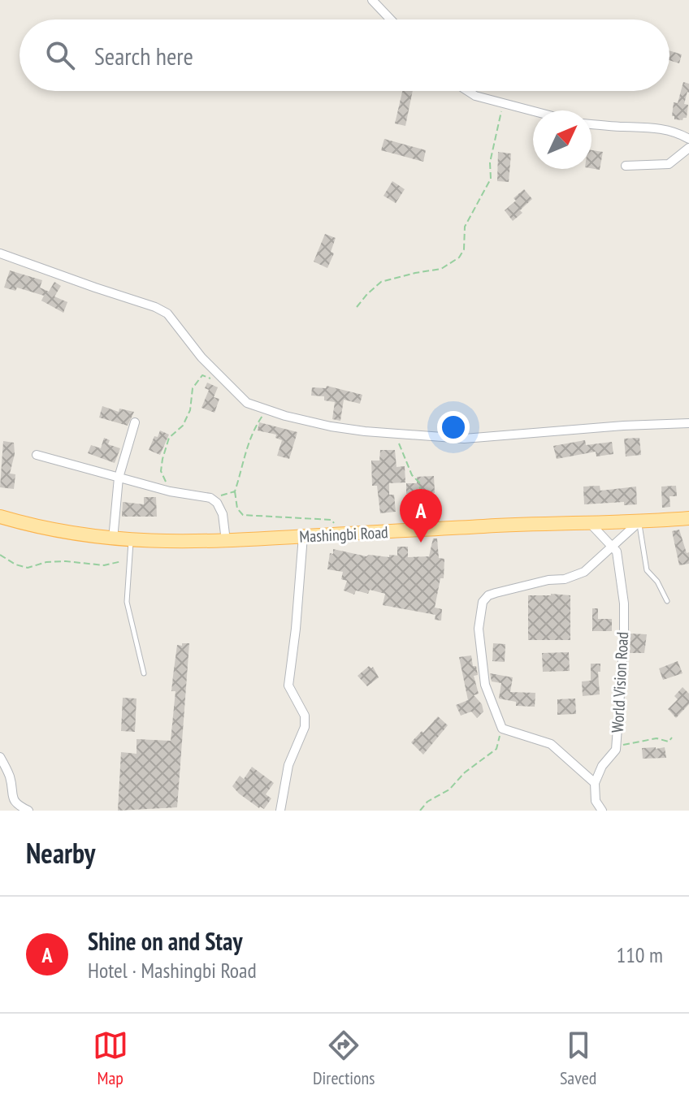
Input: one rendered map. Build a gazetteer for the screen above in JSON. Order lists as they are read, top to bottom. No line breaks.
{"streets":{"main road":["Mashingbi Road"],"street":["World Vision Road"]},"north":"top right","page":{"search":"Search here","pins":"A","heading":"Nearby","list":[{"mark":"A","name":"Shine on and Stay","note":"Hotel · Mashingbi Road","value":"110 m"}],"nav":["Map","Directions","Saved"]}}
